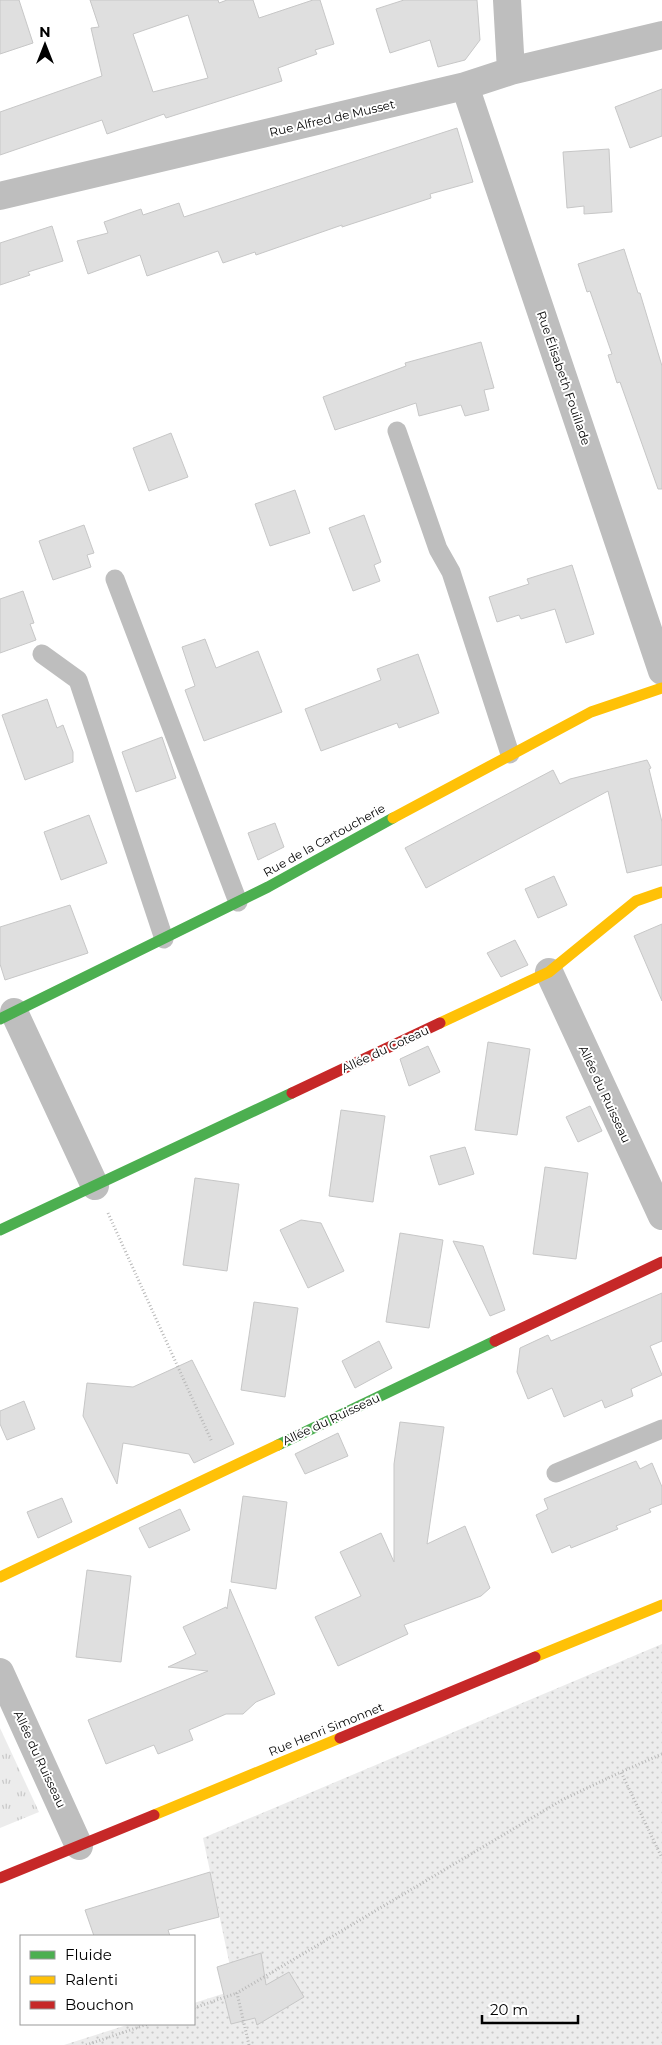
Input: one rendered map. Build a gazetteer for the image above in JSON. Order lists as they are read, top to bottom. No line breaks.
{"streets":{"street":["Rue Alfred de Musset","Rue Élisabeth Fouillade","Rue de la Cartoucherie","Allée du Coteau","Allée du Ruisseau","Rue Henri Simonnet"]},"crossings":[["Rue Alfred de Musset","Rue Élisabeth Fouillade"],["Allée du Coteau","Allée du Ruisseau"],["Allée du Ruisseau","Rue Henri Simonnet"]],"legend":["Fluide","Ralenti","Bouchon"],"scale_bar":"20 m","north":"top"}
